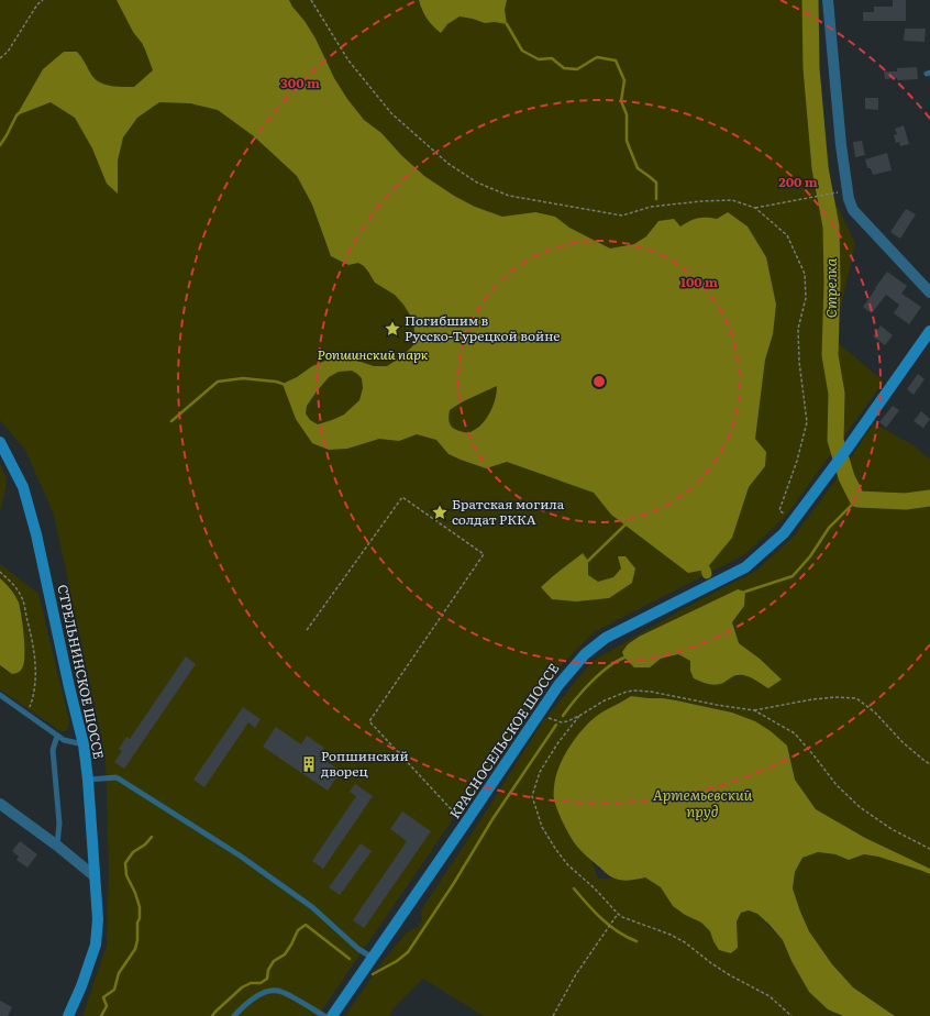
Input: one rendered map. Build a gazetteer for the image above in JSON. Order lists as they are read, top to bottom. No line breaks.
{"streets":{"main road":["СТРЕЛЬНИНСКОЕ ШОССЕ","КРАСНОСЕЛЬСКОЕ ШОССЕ"]},"water":["Стрелка","Артемьевский пруд"],"parks":["Ропшинский парк"],"places":{"place":["Погибшим в Русско-Турецкой войне","Братская могила солдат РККА"],"building":["Ропшинский дворец"]},"rings":["300 m","200 m","100 m"]}
